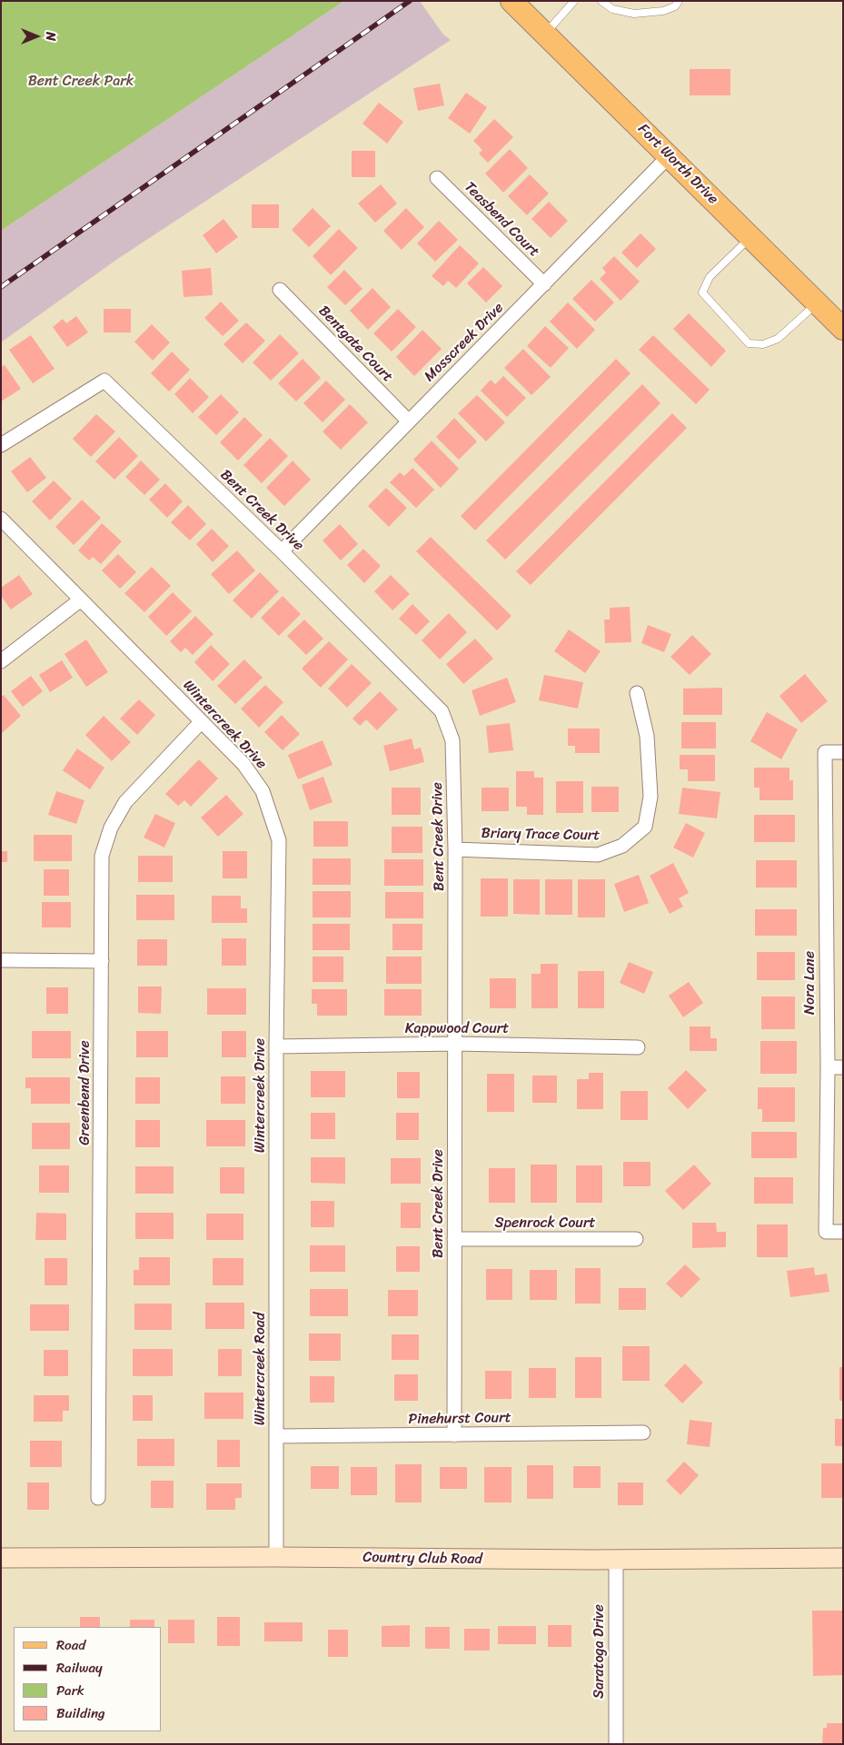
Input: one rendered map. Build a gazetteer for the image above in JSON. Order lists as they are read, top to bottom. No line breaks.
{"streets":{"main road":["Fort Worth Drive","Country Club Road"],"street":["Teasbend Court","Mosscreek Drive","Bentgate Court","Bent Creek Drive","Wintercreek Drive","Briary Trace Court","Nora Lane","Kappwood Court","Greenbend Drive","Spenrock Court","Wintercreek Road","Pinehurst Court","Saratoga Drive"]},"crossings":[["Fort Worth Drive","Mosscreek Drive"],["Teasbend Court","Mosscreek Drive"],["Mosscreek Drive","Bentgate Court"],["Mosscreek Drive","Bent Creek Drive"],["Bent Creek Drive","Briary Trace Court"],["Bent Creek Drive","Kappwood Court"],["Bent Creek Drive","Spenrock Court"],["Bent Creek Drive","Pinehurst Court"],["Wintercreek Drive","Kappwood Court"],["Wintercreek Drive","Greenbend Drive"],["Wintercreek Drive","Wintercreek Road"],["Wintercreek Road","Pinehurst Court"],["Wintercreek Road","Country Club Road"],["Country Club Road","Saratoga Drive"]],"parks":["Bent Creek Park"],"legend":["Road","Railway","Park","Building"],"north":"right"}
